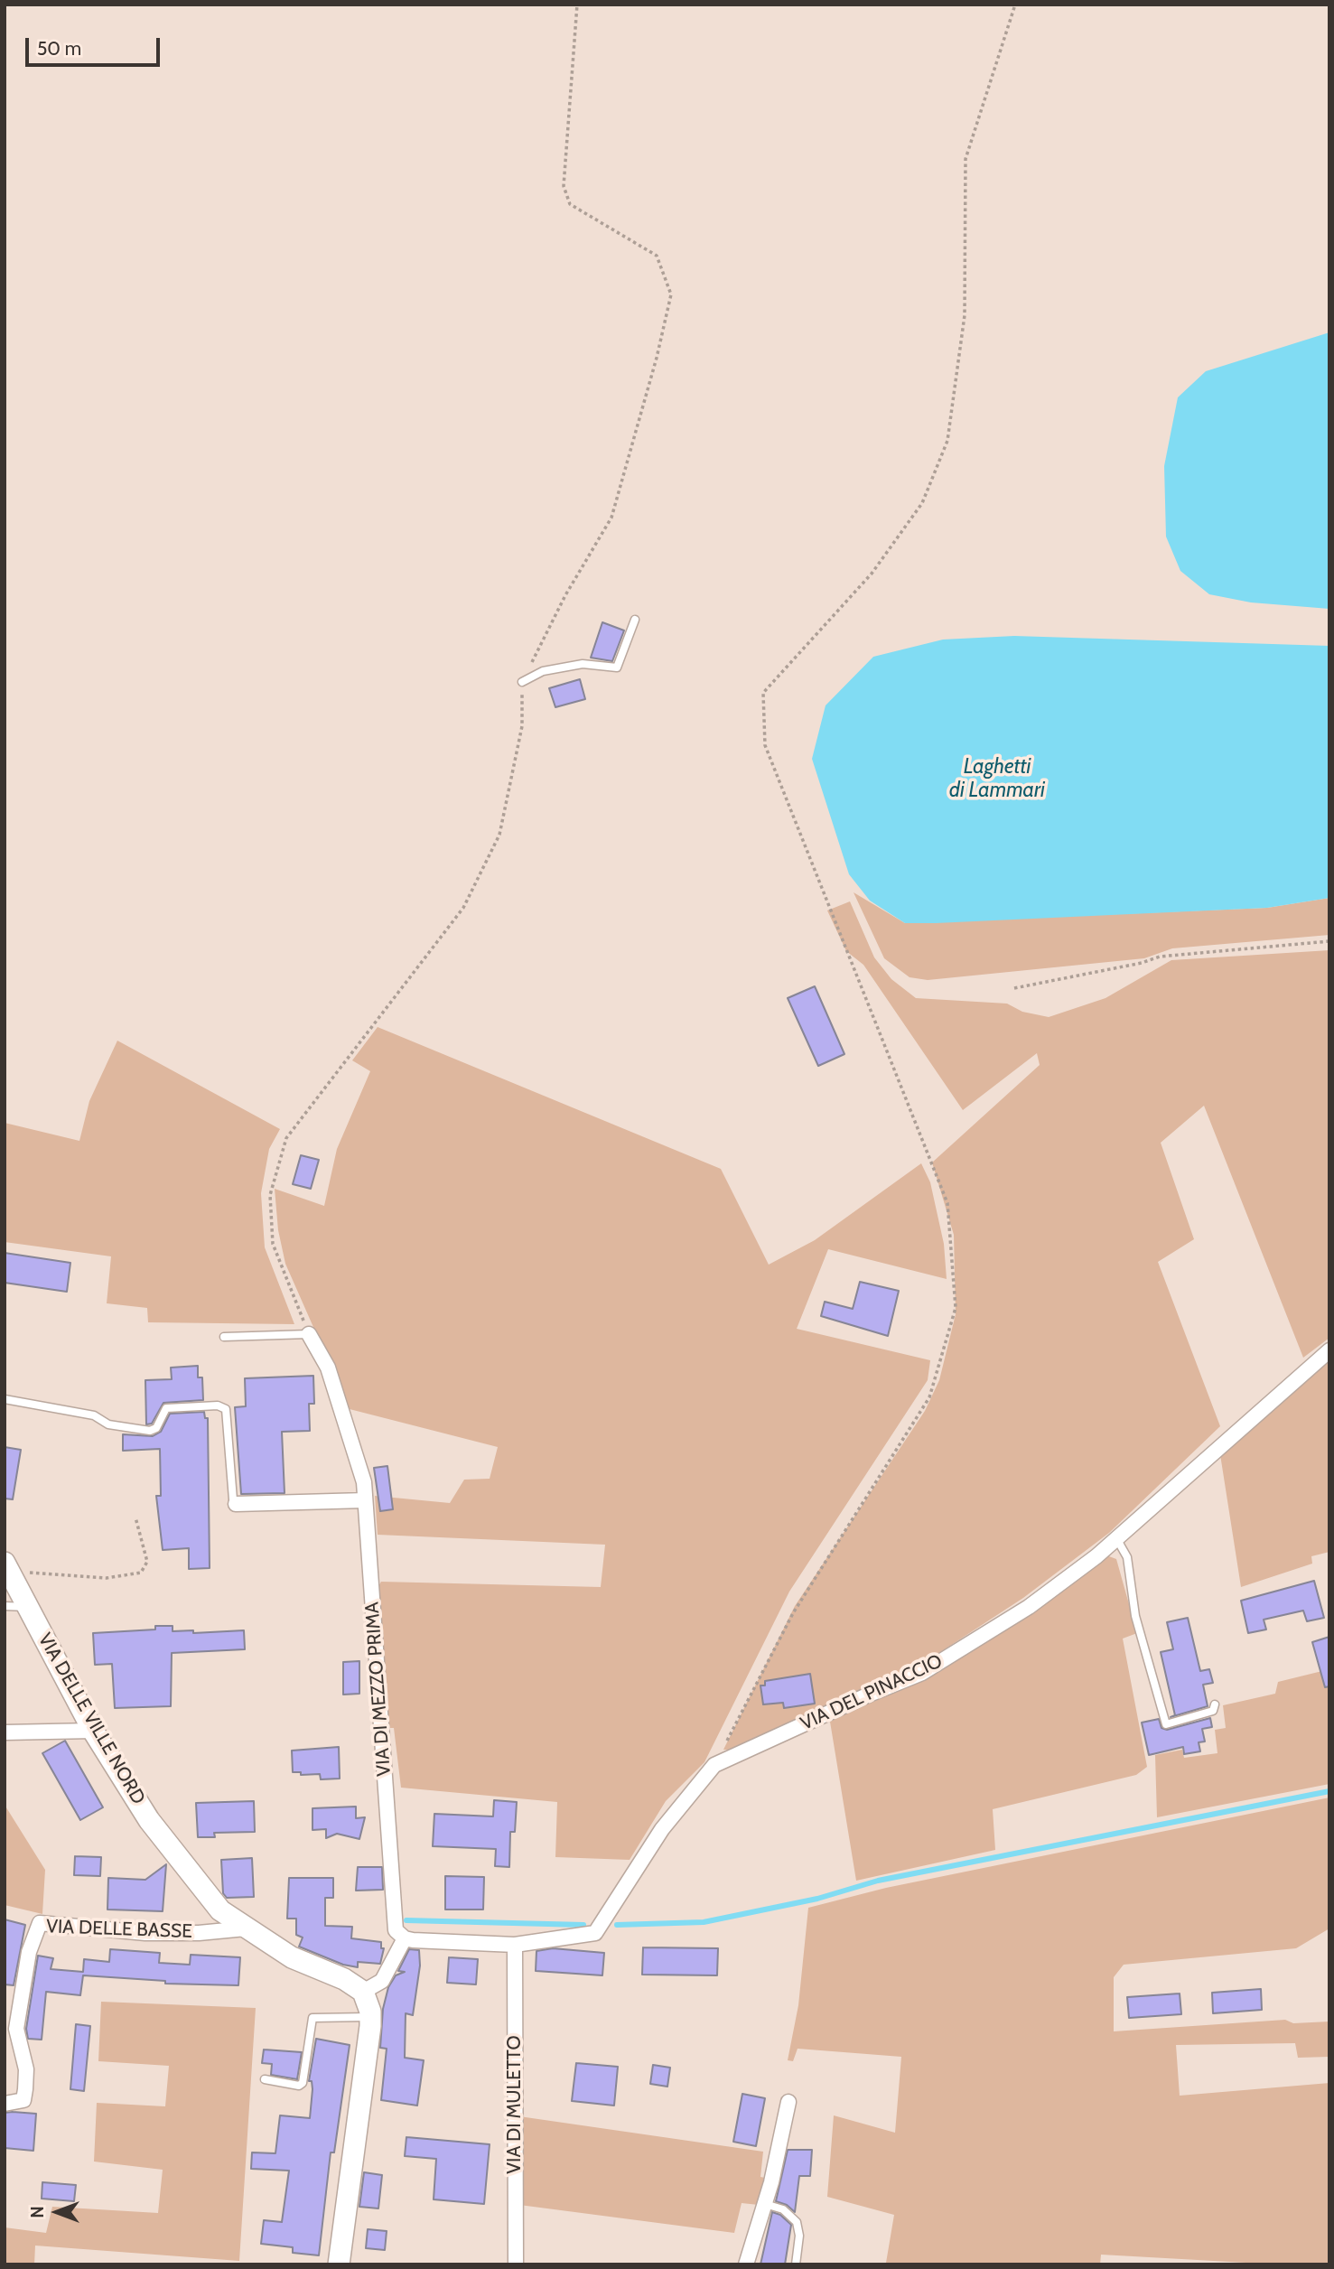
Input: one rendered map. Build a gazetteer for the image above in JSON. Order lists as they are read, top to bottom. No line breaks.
{"streets":{"street":["VIA DI MEZZO PRIMA","VIA DEL PINACCIO","VIA DELLE VILLE NORD","VIA DELLE BASSE","VIA DI MULETTO"]},"crossings":[["VIA DEL PINACCIO","VIA DI MULETTO"],["VIA DELLE VILLE NORD","VIA DELLE BASSE"]],"water":["Laghetti di Lammari"],"scale_bar":"50 m","north":"left"}
